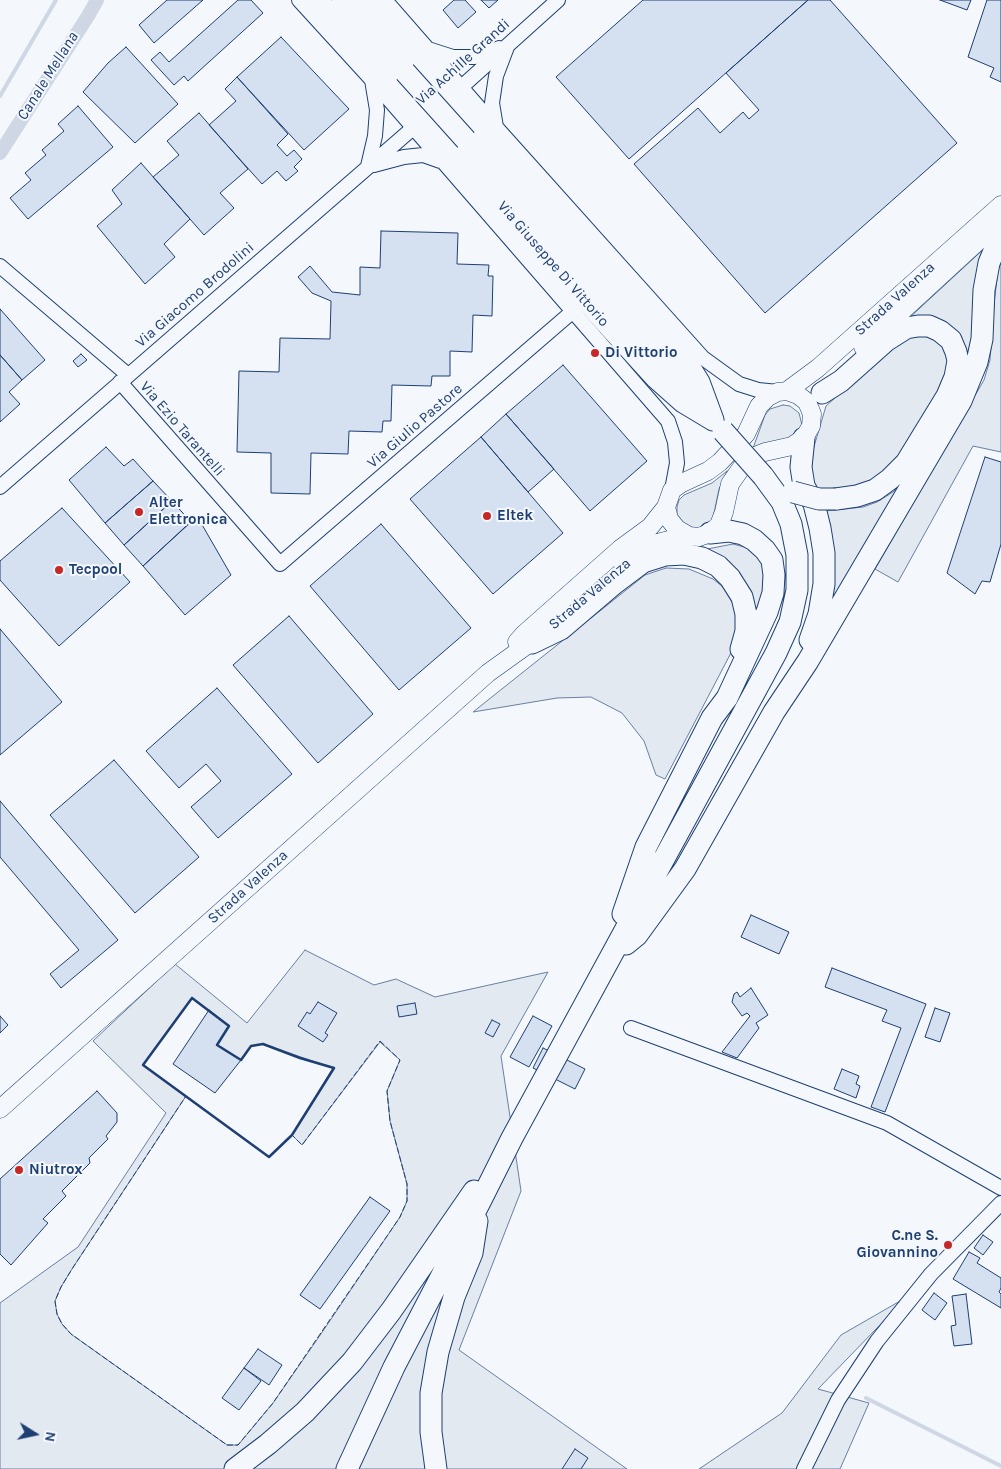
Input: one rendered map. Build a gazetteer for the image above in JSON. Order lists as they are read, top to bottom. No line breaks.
{"streets":{"main road":["Strada Valenza"],"street":["Via Achille Grandi","Via Giuseppe Di Vittorio","Via Giacomo Brodolini","Via Giulio Pastore","Via Ezio Tarantelli"]},"crossings":[["Via Achille Grandi","Via Giuseppe Di Vittorio"],["Via Achille Grandi","Via Giacomo Brodolini"],["Via Giuseppe Di Vittorio","Via Giacomo Brodolini"],["Via Giuseppe Di Vittorio","Strada Valenza"],["Via Giuseppe Di Vittorio","Via Giulio Pastore"],["Via Giacomo Brodolini","Via Ezio Tarantelli"],["Via Giulio Pastore","Via Ezio Tarantelli"]],"water":["Canale Mellana"],"places":["Di Vittorio","Alter Elettronica","Eltek","Tecpool","Niutrox","C.ne S. Giovannino"],"north":"right"}
